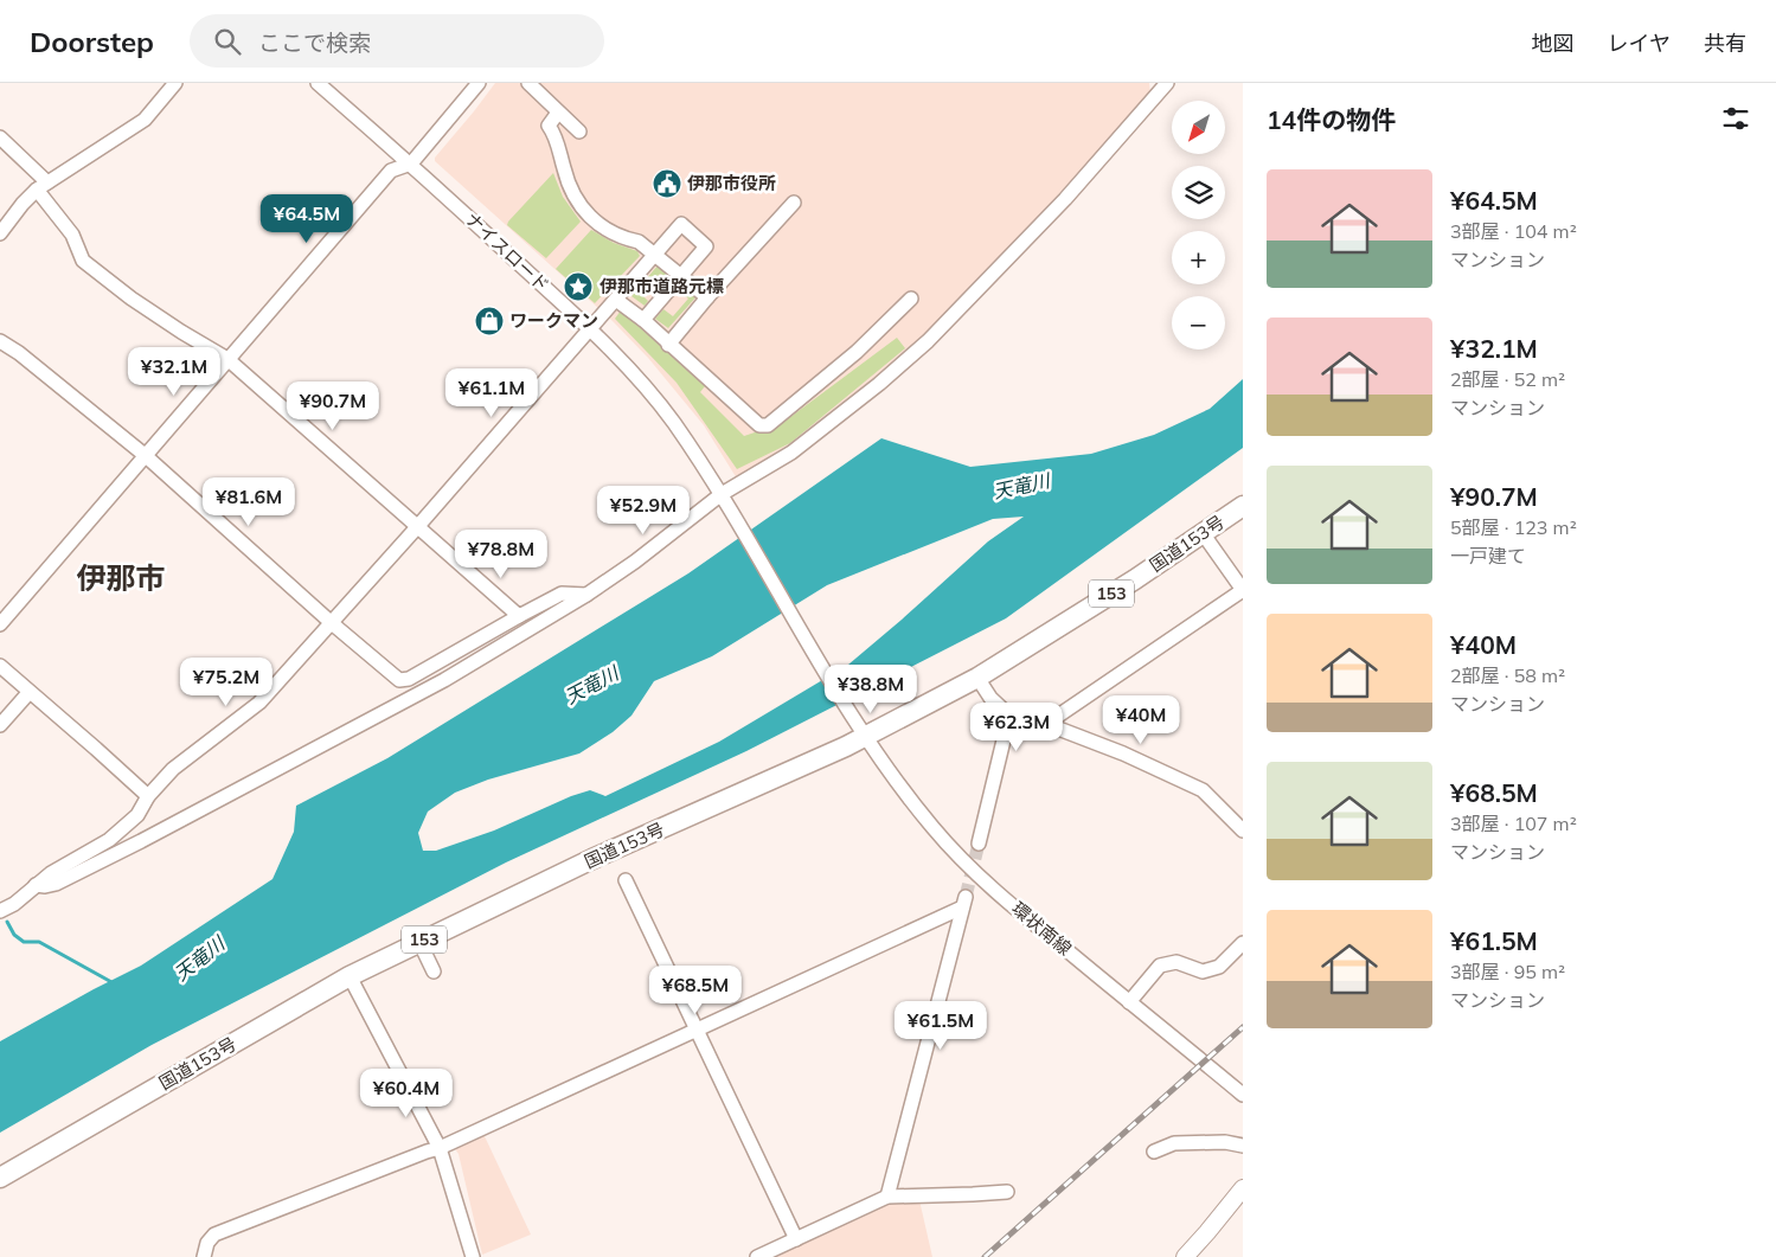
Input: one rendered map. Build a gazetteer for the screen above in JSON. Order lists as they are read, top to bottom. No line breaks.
{"streets":{"highway":["国道153号","153"],"street":["ナイスロード","環状南線"]},"crossings":[["ナイスロード","国道153号"],["ナイスロード","環状南線"],["国道153号","環状南線"]],"districts":["伊那市"],"water":["天竜川"],"places":{"public building":["伊那市役所"],"place":["伊那市道路元標"],"shop":["ワークマン"]},"north":"bottom left","page":{"header":"Doorstep","search":"ここで検索","nav":["地図","レイヤ","共有"],"heading":"14件の物件","map_buttons":["+","−"],"list":[{"name":"¥64.5M","note":"3部屋 · 104 m² · マンション"},{"name":"¥32.1M","note":"2部屋 · 52 m² · マンション"},{"name":"¥90.7M","note":"5部屋 · 123 m² · 一戸建て"},{"name":"¥40M","note":"2部屋 · 58 m² · マンション"},{"name":"¥68.5M","note":"3部屋 · 107 m² · マンション"},{"name":"¥61.5M","note":"3部屋 · 95 m² · マンション"}],"price":["¥64.5M","¥32.1M","¥61.1M","¥90.7M","¥81.6M","¥52.9M","¥78.8M","¥75.2M","¥38.8M","¥40M","¥62.3M","¥68.5M","¥61.5M","¥60.4M"]}}
